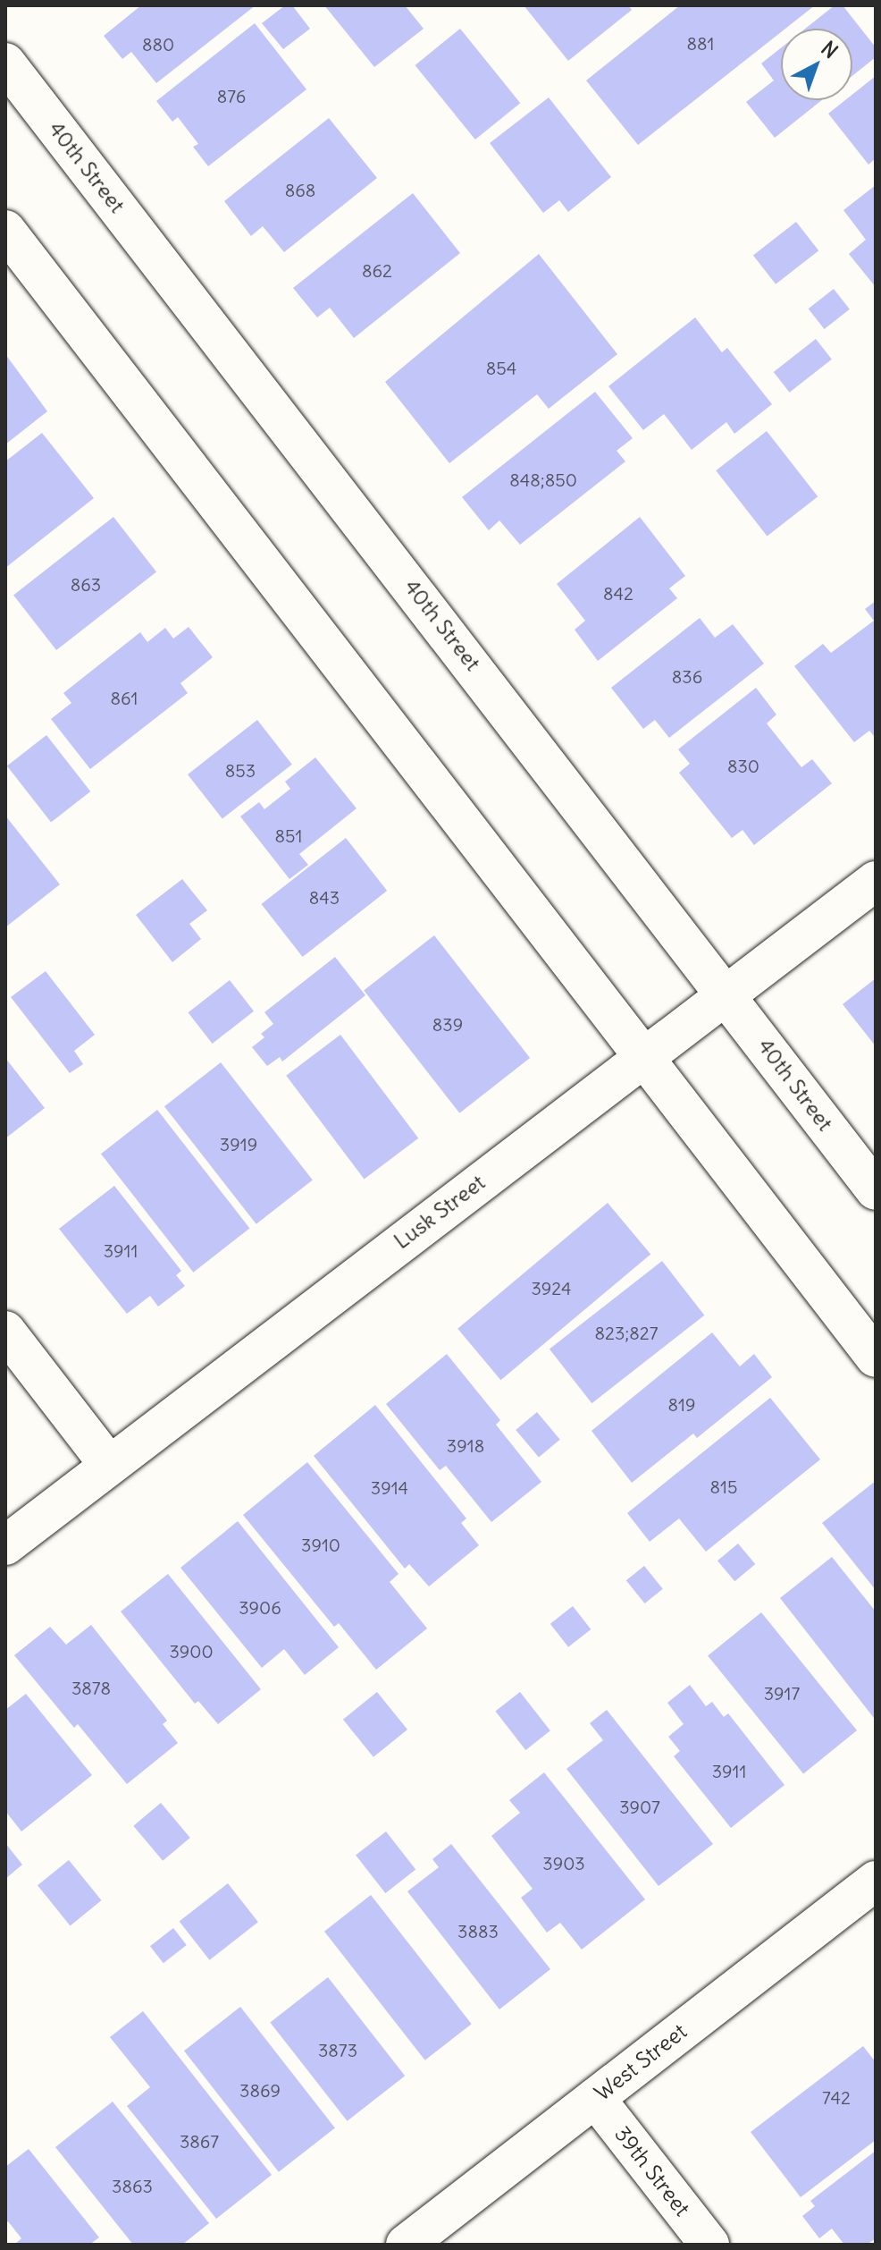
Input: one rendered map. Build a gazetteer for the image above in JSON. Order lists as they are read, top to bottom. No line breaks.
{"streets":{"main road":["40th Street","Lusk Street","West Street","39th Street"]},"crossings":[["40th Street","Lusk Street"],["West Street","39th Street"]],"house_numbers":["881","880","876","868","862","854","848;850","863","842","836","861","830","853","851","843","839","3919","3911","3924","823;827","819","3918","815","3914","3910","3906","3900","3878","3917","3911","3907","3903","3883","3873","3869","742","3867","3863"],"north":"top right"}
